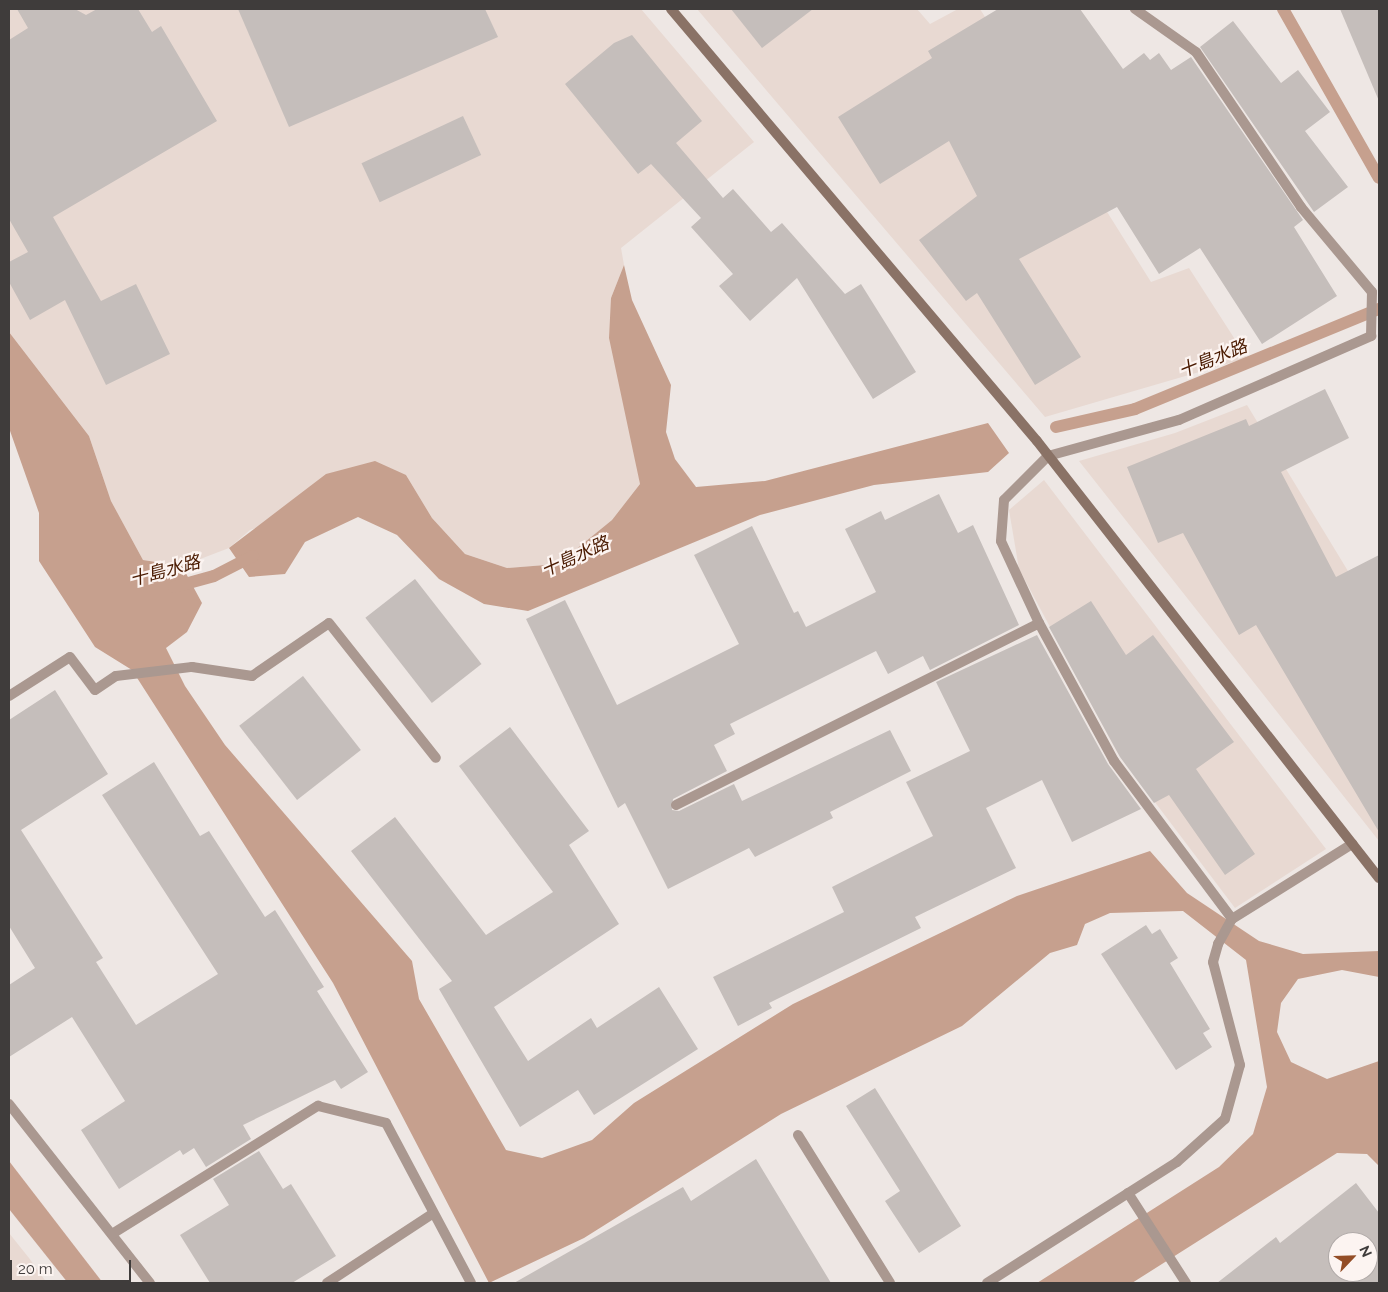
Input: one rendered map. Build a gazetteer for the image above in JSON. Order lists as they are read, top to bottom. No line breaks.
{"water":["十島水路"],"scale_bar":"20 m","north":"top right"}
